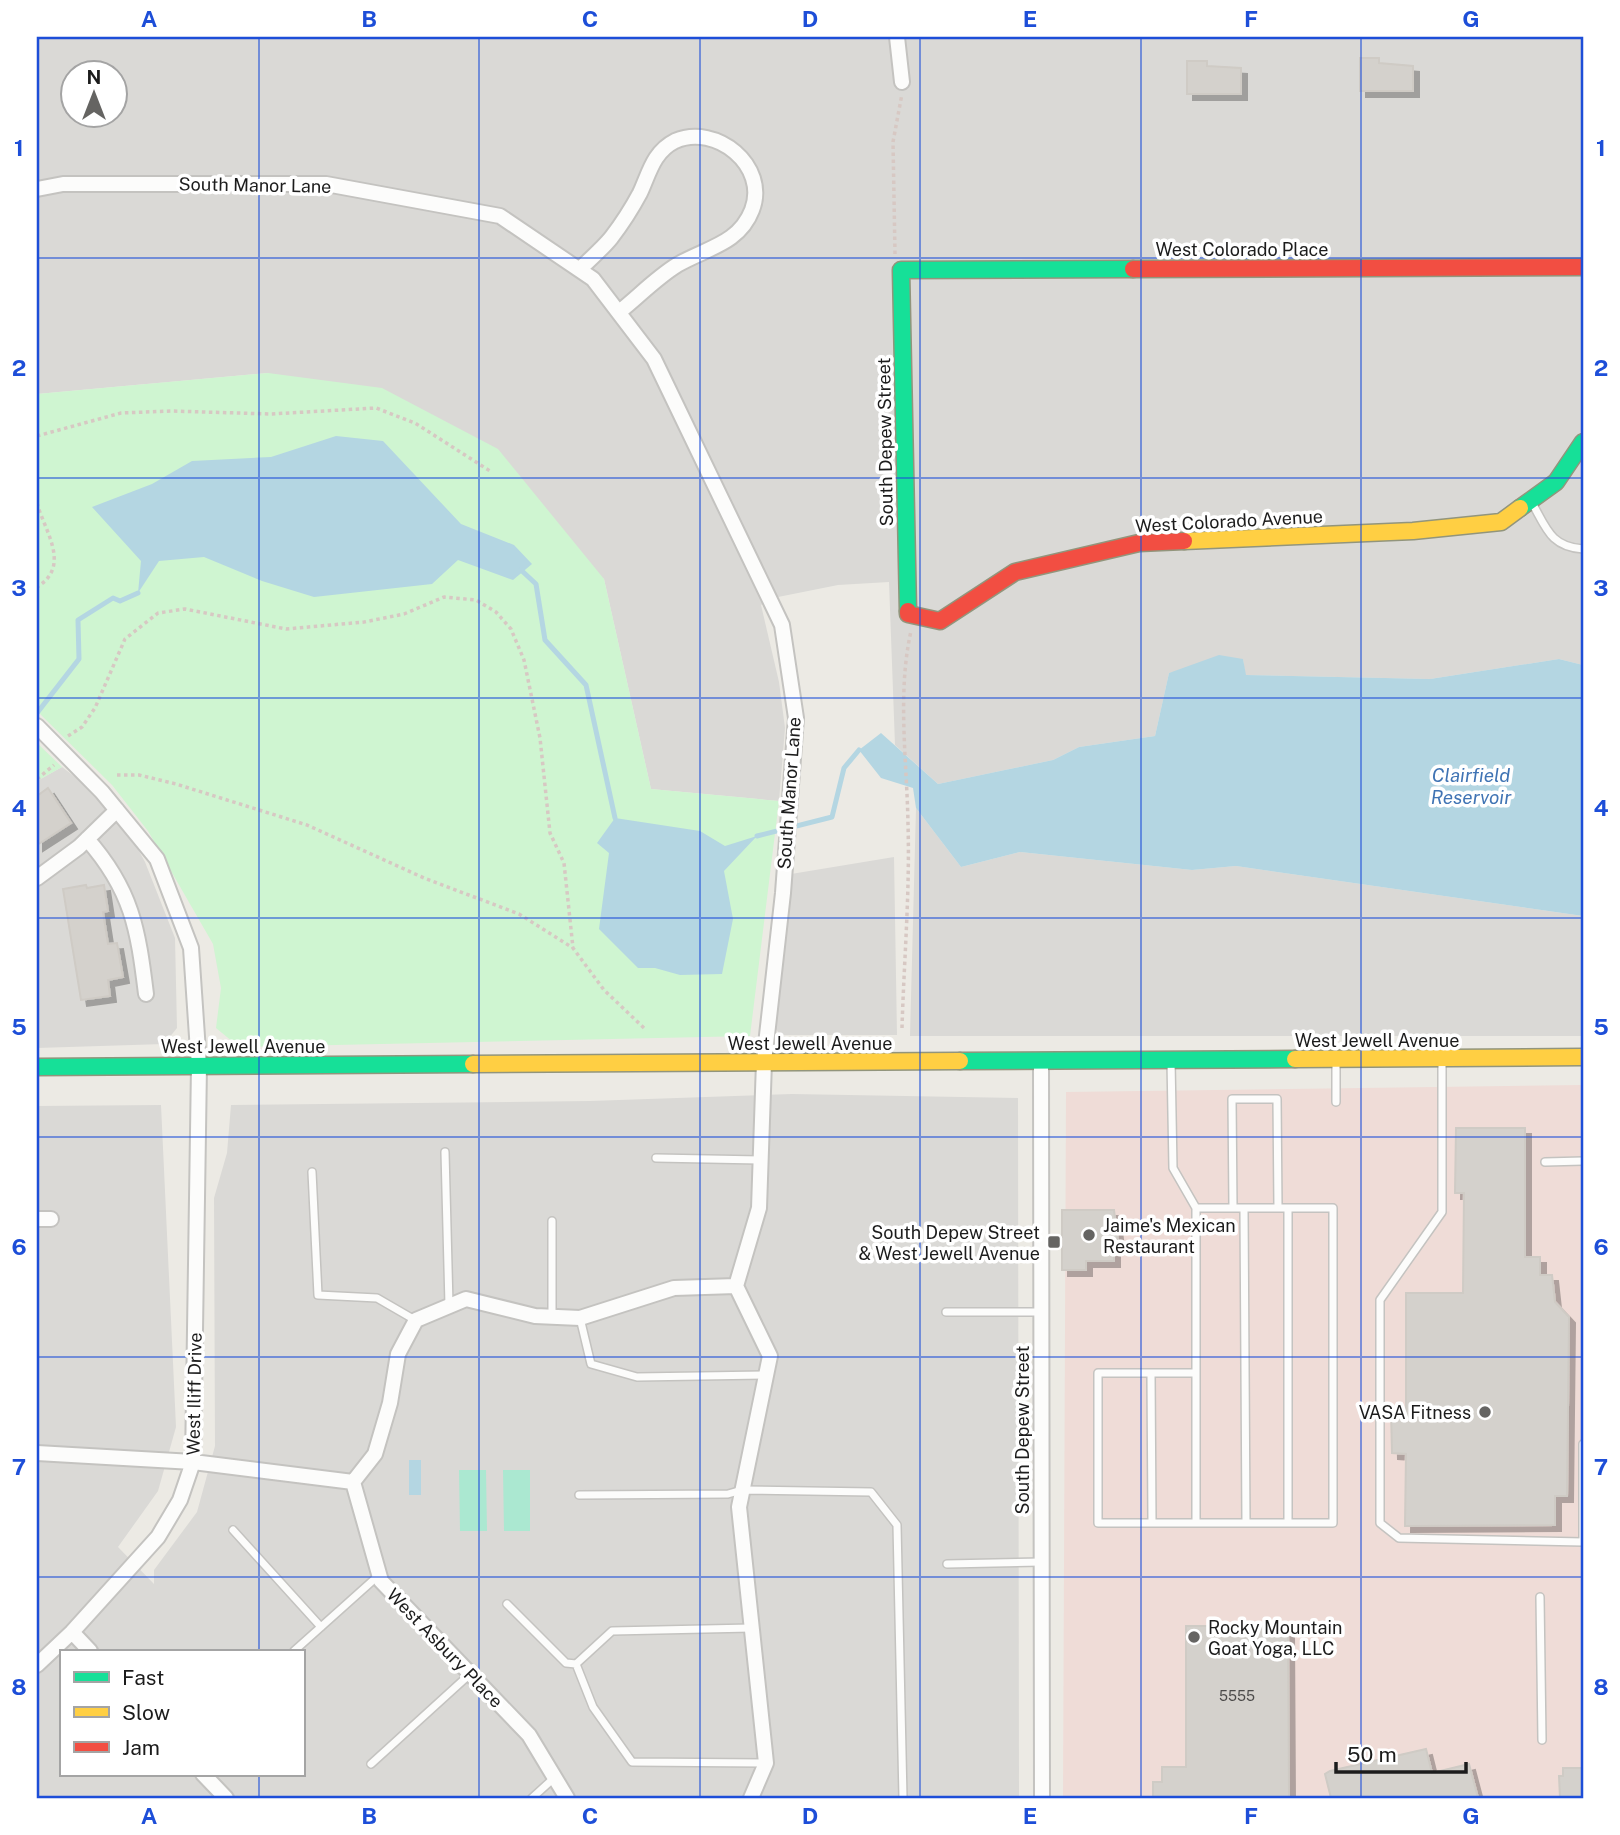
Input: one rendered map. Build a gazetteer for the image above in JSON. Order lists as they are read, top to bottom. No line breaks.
{"streets":{"street":["South Manor Lane","West Colorado Place","South Depew Street","West Colorado Avenue","West Jewell Avenue","West Iliff Drive","West Asbury Place"]},"crossings":[["South Manor Lane","West Jewell Avenue"],["West Colorado Place","South Depew Street"],["South Depew Street","West Colorado Avenue"],["South Depew Street","West Jewell Avenue"],["West Jewell Avenue","West Iliff Drive"]],"water":["Clairfield Reservoir"],"places":{"other":["Jaime's Mexican Restaurant","VASA Fitness","Rocky Mountain Goat Yoga, LLC"],"transit":["South Depew Street & West Jewell Avenue"]},"house_numbers":["5555"],"legend":["Fast","Slow","Jam"],"scale_bar":"50 m","north":"top","grid":{"columns":["A","B","C","D","E","F","G"],"rows":["1","2","3","4","5","6","7","8"]}}
